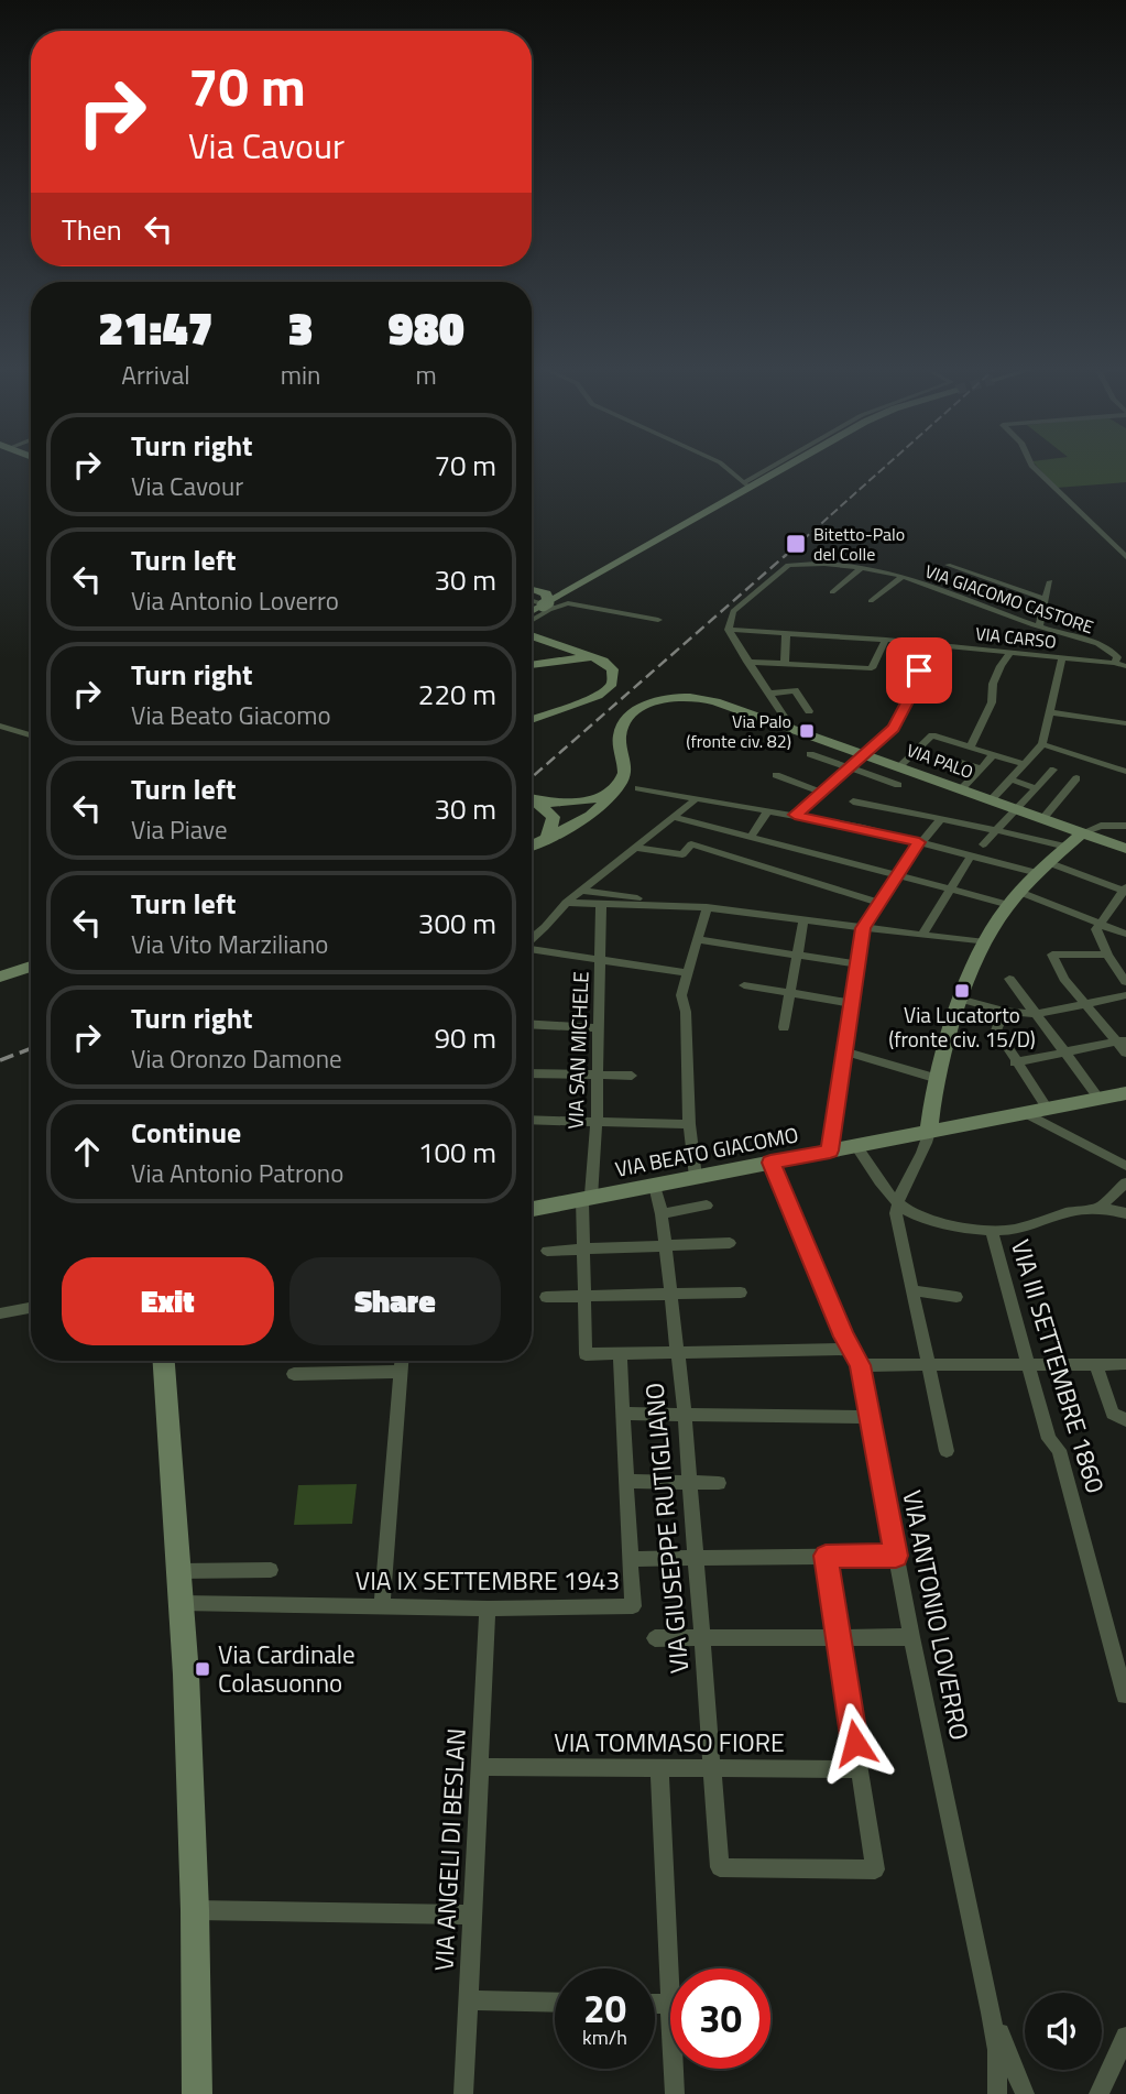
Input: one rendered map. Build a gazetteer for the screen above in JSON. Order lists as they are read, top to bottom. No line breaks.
{"streets":{"street":["VIA GIACOMO CASTORE","VIA CARSO","VIA PALO","VIA SAN MICHELE","VIA BEATO GIACOMO","VIA III SETTEMBRE 1860","VIA GIUSEPPE RUTIGLIANO","VIA IX SETTEMBRE 1943","VIA ANTONIO LOVERRO","VIA TOMMASO FIORE","VIA ANGELI DI BESLAN"]},"crossings":[["VIA GIACOMO CASTORE","VIA CARSO"],["VIA SAN MICHELE","VIA BEATO GIACOMO"],["VIA SAN MICHELE","VIA IX SETTEMBRE 1943"],["VIA BEATO GIACOMO","VIA GIUSEPPE RUTIGLIANO"],["VIA BEATO GIACOMO","VIA ANTONIO LOVERRO"],["VIA GIUSEPPE RUTIGLIANO","VIA TOMMASO FIORE"],["VIA IX SETTEMBRE 1943","VIA ANGELI DI BESLAN"],["VIA TOMMASO FIORE","VIA ANGELI DI BESLAN"]],"places":{"transit":["Bitetto-Palo del Colle","Via Palo (fronte civ. 82)","Via Lucatorto (fronte civ. 15/D)","Via Cardinale Colasuonno"]},"page":{"turn":["70 m","Via Cavour"],"then":"Then","eta":["21:47","Arrival","3","min","980","m"],"list":[{"name":"Turn right","note":"Via Cavour","value":"70 m"},{"name":"Turn left","note":"Via Antonio Loverro","value":"30 m"},{"name":"Turn right","note":"Via Beato Giacomo","value":"220 m"},{"name":"Turn left","note":"Via Piave","value":"30 m"},{"name":"Turn left","note":"Via Vito Marziliano","value":"300 m"},{"name":"Turn right","note":"Via Oronzo Damone","value":"90 m"},{"name":"Continue","note":"Via Antonio Patrono","value":"100 m"}],"buttons":["Exit","Share"],"speed":"20 km/h","limit":"30"}}
